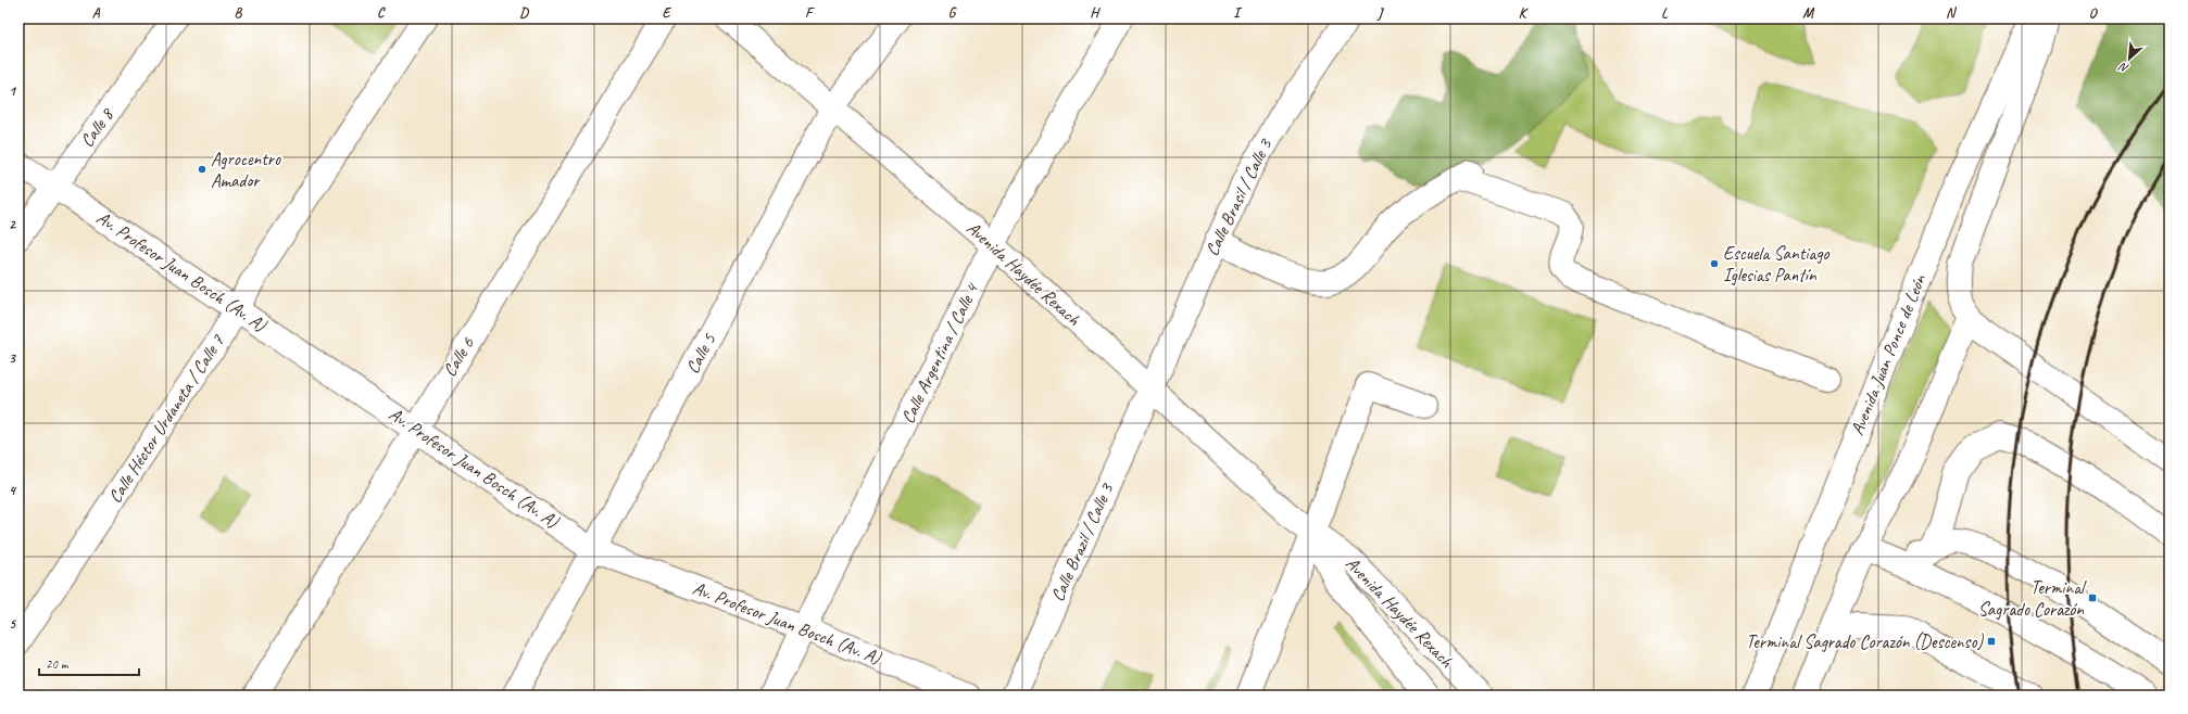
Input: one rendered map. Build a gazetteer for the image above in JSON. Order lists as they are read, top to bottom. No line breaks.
{"streets":{"main road":["Calle 8","Calle Brasil / Calle 3","Av. Profesor Juan Bosch (Av. A)","Avenida Haydée Rexach","Calle 5","Calle Argentina / Calle 4","Avenida Juan Ponce de León","Calle 6","Calle Héctor Urdaneta / Calle 7","Calle Brazil / Calle 3"]},"crossings":[["Calle 8","Av. Profesor Juan Bosch (Av. A)"],["Calle Brasil / Calle 3","Avenida Haydée Rexach"],["Calle Brasil / Calle 3","Calle Brazil / Calle 3"],["Av. Profesor Juan Bosch (Av. A)","Calle 5"],["Av. Profesor Juan Bosch (Av. A)","Calle Argentina / Calle 4"],["Av. Profesor Juan Bosch (Av. A)","Calle 6"],["Av. Profesor Juan Bosch (Av. A)","Calle Héctor Urdaneta / Calle 7"],["Avenida Haydée Rexach","Calle 5"],["Avenida Haydée Rexach","Calle Argentina / Calle 4"],["Avenida Haydée Rexach","Calle Brazil / Calle 3"]],"places":{"other":["Agrocentro Amador","Escuela Santiago Iglesias Pantín"],"transit":["Terminal Sagrado Corazón","Terminal Sagrado Corazón (Descenso)"]},"scale_bar":"20 m","north":"bottom left","grid":{"columns":["A","B","C","D","E","F","G","H","I","J","K","L","M","N","O"],"rows":["1","2","3","4","5"]}}
